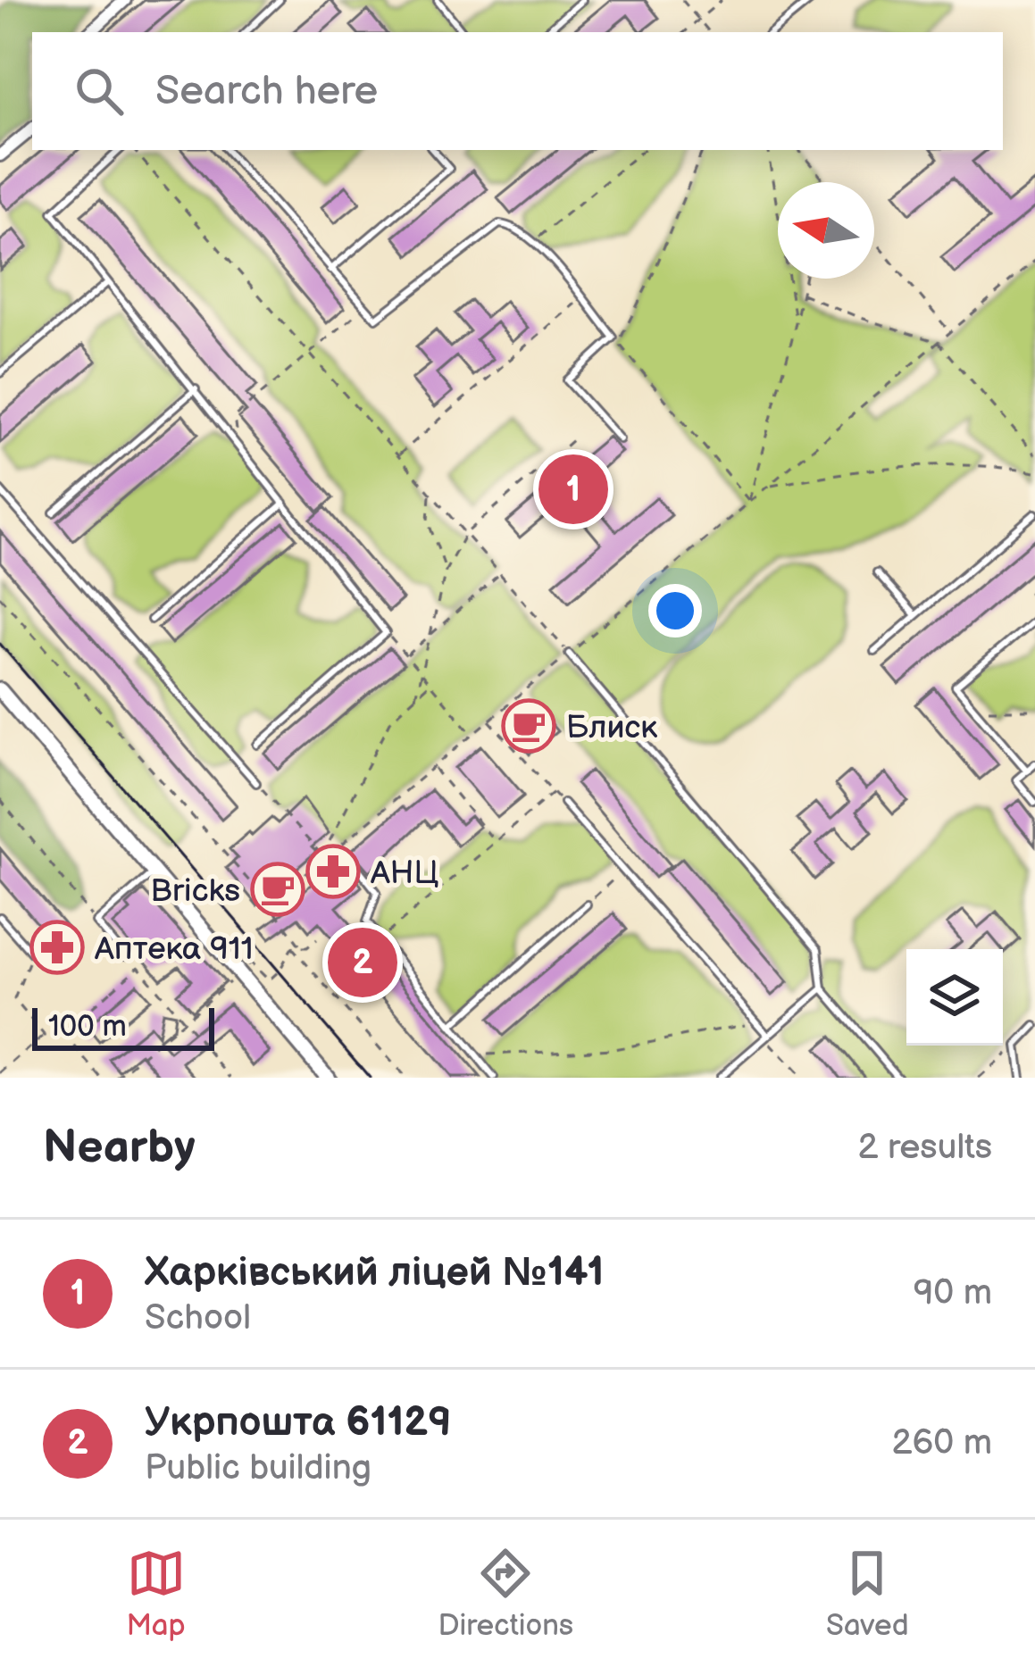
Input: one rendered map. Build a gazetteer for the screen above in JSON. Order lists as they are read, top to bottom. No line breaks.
{"places":{"cafe":["Блиск","Bricks"],"pharmacy":["АНЦ","Аптека 911"]},"scale_bar":"100 m","north":"left","page":{"search":"Search here","pins":["1","2"],"scale":"100 m","heading":["Nearby","2 results"],"list":[{"mark":"1","name":"Харківський ліцей №141","note":"School","value":"90 m"},{"mark":"2","name":"Укрпошта 61129","note":"Public building","value":"260 m"}],"nav":["Map","Directions","Saved"]}}
